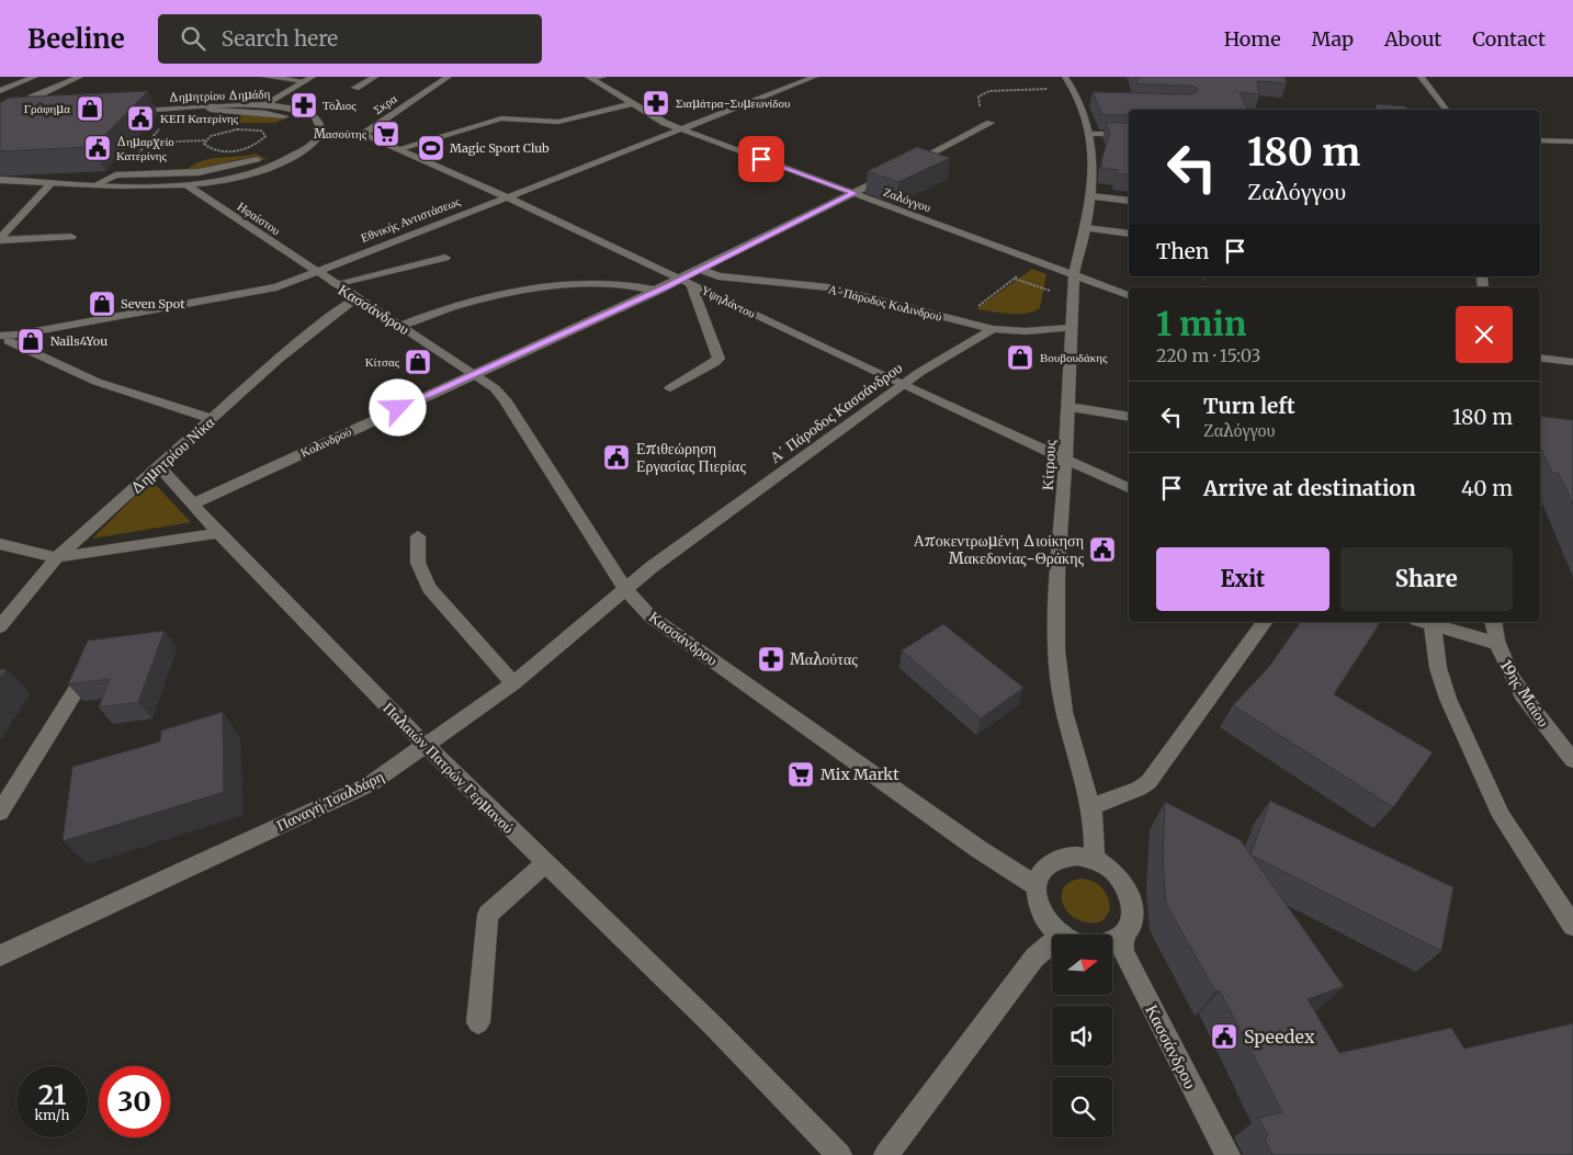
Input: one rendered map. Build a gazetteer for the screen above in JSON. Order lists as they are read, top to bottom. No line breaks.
{"streets":{"street":["Δημητρίου Δημάδη","Σκρα","Ζαλόγγου","Ηφαίστου","Εθνικής Αντιστάσεως","Υψηλάντου","Α΄ Πάροδος Κολινδρού","Κασσάνδρου","Α΄ Πάροδος Κασσάνδρου","Κολινδρού","Δημητρίου Νίκα","Κίτρους","19ης Μαΐου","Παλαιών Πατρών Γερμανού","Παναγή Τσαλδάρη"]},"crossings":[["Δημητρίου Δημάδη","Υψηλάντου"],["Σκρα","Υψηλάντου"],["Ζαλόγγου","Εθνικής Αντιστάσεως"],["Ζαλόγγου","Κολινδρού"],["Ζαλόγγου","Κίτρους"],["Ηφαίστου","Εθνικής Αντιστάσεως"],["Ηφαίστου","Κασσάνδρου"],["Εθνικής Αντιστάσεως","Υψηλάντου"],["Εθνικής Αντιστάσεως","Κασσάνδρου"],["Υψηλάντου","Α΄ Πάροδος Κασσάνδρου"],["Υψηλάντου","Κολινδρού"],["Υψηλάντου","Κίτρους"],["Α΄ Πάροδος Κολινδρού","Α΄ Πάροδος Κασσάνδρου"],["Α΄ Πάροδος Κολινδρού","Κολινδρού"],["Α΄ Πάροδος Κολινδρού","Κίτρους"],["Κασσάνδρου","Α΄ Πάροδος Κασσάνδρου"],["Κασσάνδρου","Κολινδρού"],["Κασσάνδρου","Δημητρίου Νίκα"],["Κασσάνδρου","Παναγή Τσαλδάρη"],["Α΄ Πάροδος Κασσάνδρου","Παναγή Τσαλδάρη"],["Κολινδρού","Παλαιών Πατρών Γερμανού"],["Δημητρίου Νίκα","Παλαιών Πατρών Γερμανού"],["Παλαιών Πατρών Γερμανού","Παναγή Τσαλδάρη"]],"places":{"pharmacy":["Σιαμάτρα-Συμεωνίδου","Τόλιος","Μαλούτας"],"shop":["Γράφημα","Seven Spot","Nails4You","Βουβουδάκης","Κίτσας"],"public building":["ΚΕΠ Κατερίνης","Δημαρχείο Κατερίνης","Επιθεώρηση Εργασίας Πιερίας","Αποκεντρωμένη Διοίκηση Μακεδονίας-Θράκης","Speedex"],"supermarket":["Μασούτης","Mix Markt"],"sports":["Magic Sport Club"]},"north":"right","page":{"header":"Beeline","search":"Search here","nav":["Home","Map","About","Contact"],"turn":["180 m","Ζαλόγγου"],"then":"Then","heading":["1 min","220 m · 15:03"],"list":[{"name":"Turn left","note":"Ζαλόγγου","value":"180 m"},{"name":"Arrive at destination","value":"40 m"}],"buttons":["Exit","Share"],"speed":"21 km/h","limit":"30"}}
